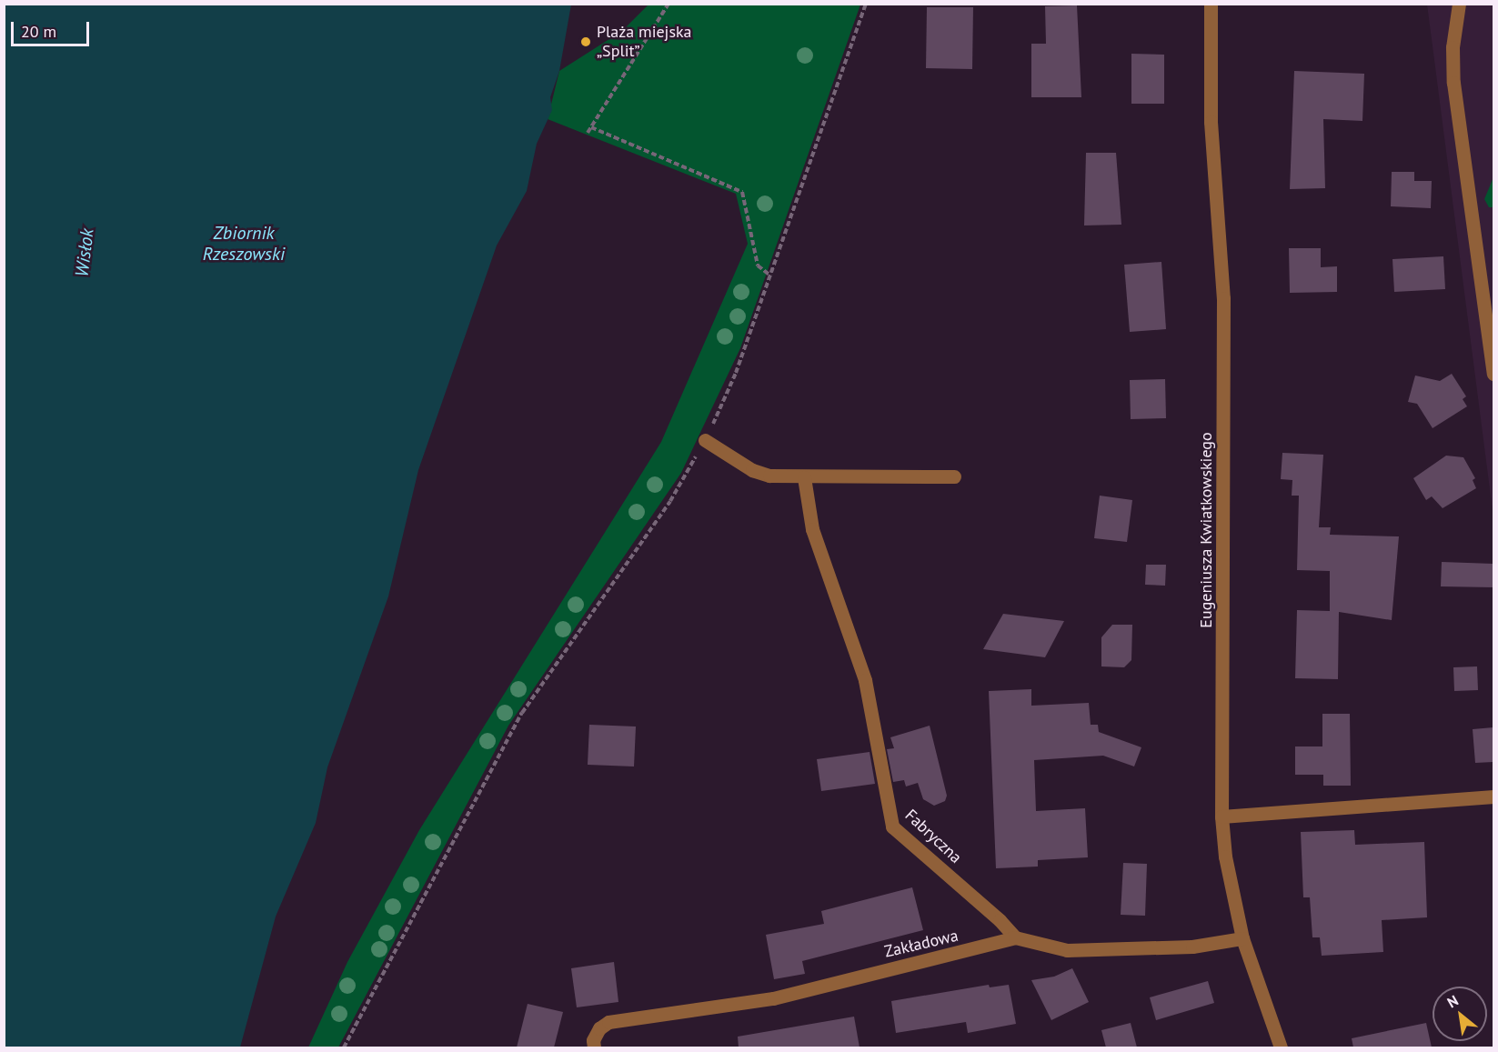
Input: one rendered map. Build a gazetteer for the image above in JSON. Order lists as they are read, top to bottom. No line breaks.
{"streets":{"street":["Eugeniusza Kwiatkowskiego","Fabryczna","Zakładowa"]},"crossings":[["Eugeniusza Kwiatkowskiego","Zakładowa"],["Fabryczna","Zakładowa"]],"water":["Zbiornik Rzeszowski","Wisłok"],"places":["Plaża miejska „Split”"],"scale_bar":"20 m","north":"top left"}
